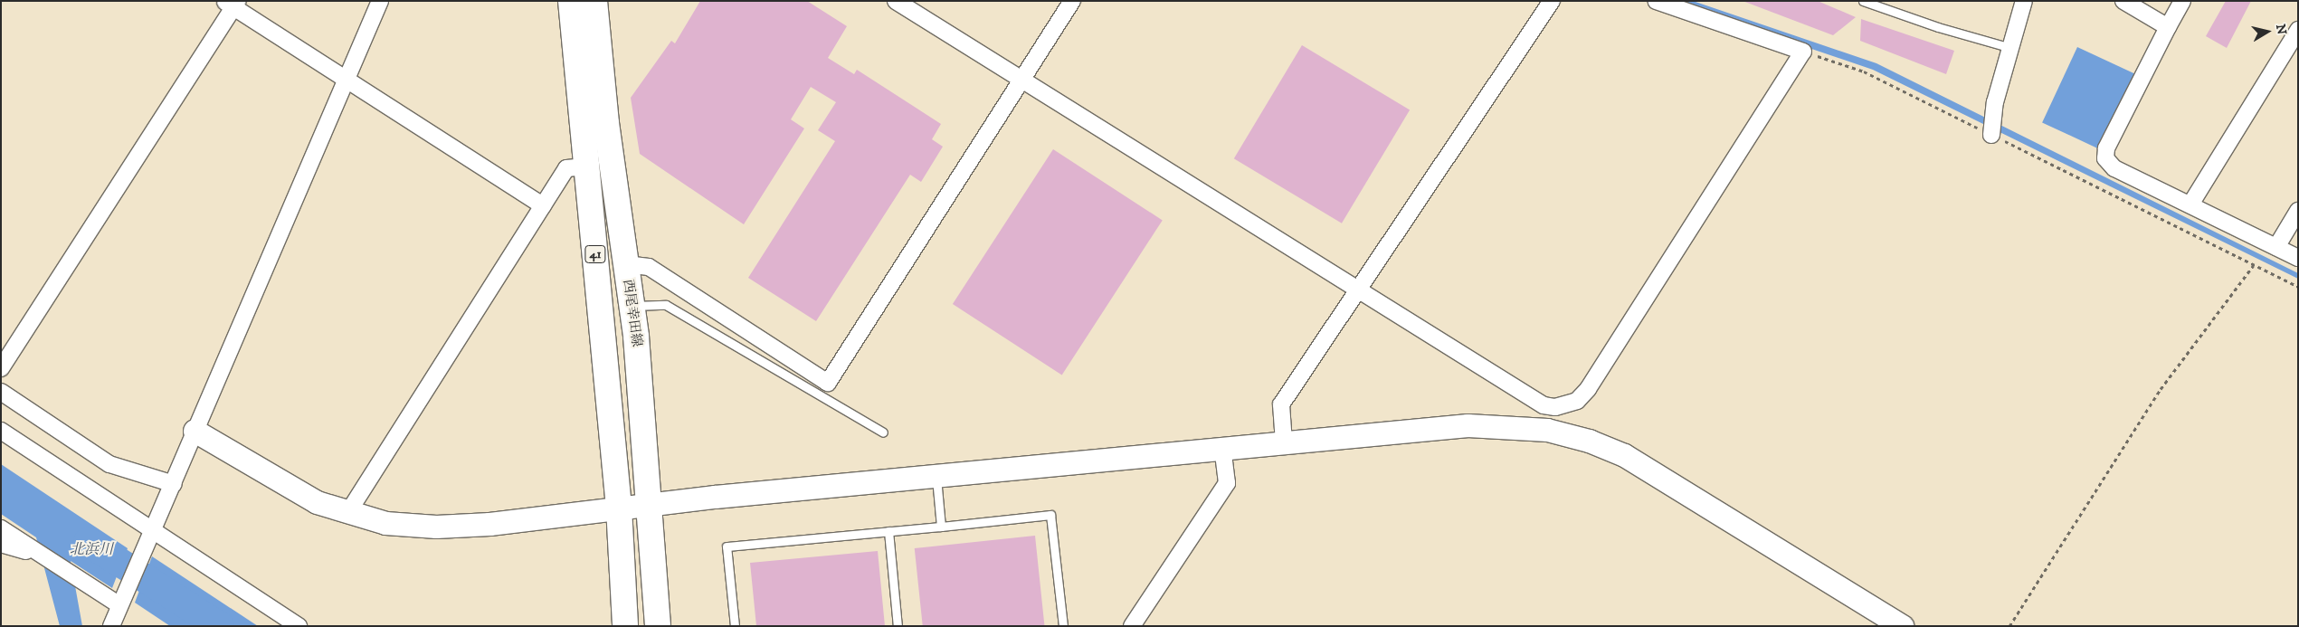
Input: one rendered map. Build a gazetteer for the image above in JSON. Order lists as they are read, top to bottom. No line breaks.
{"streets":{"main road":["41","西尾幸田線"]},"water":["北浜川"],"north":"right"}
